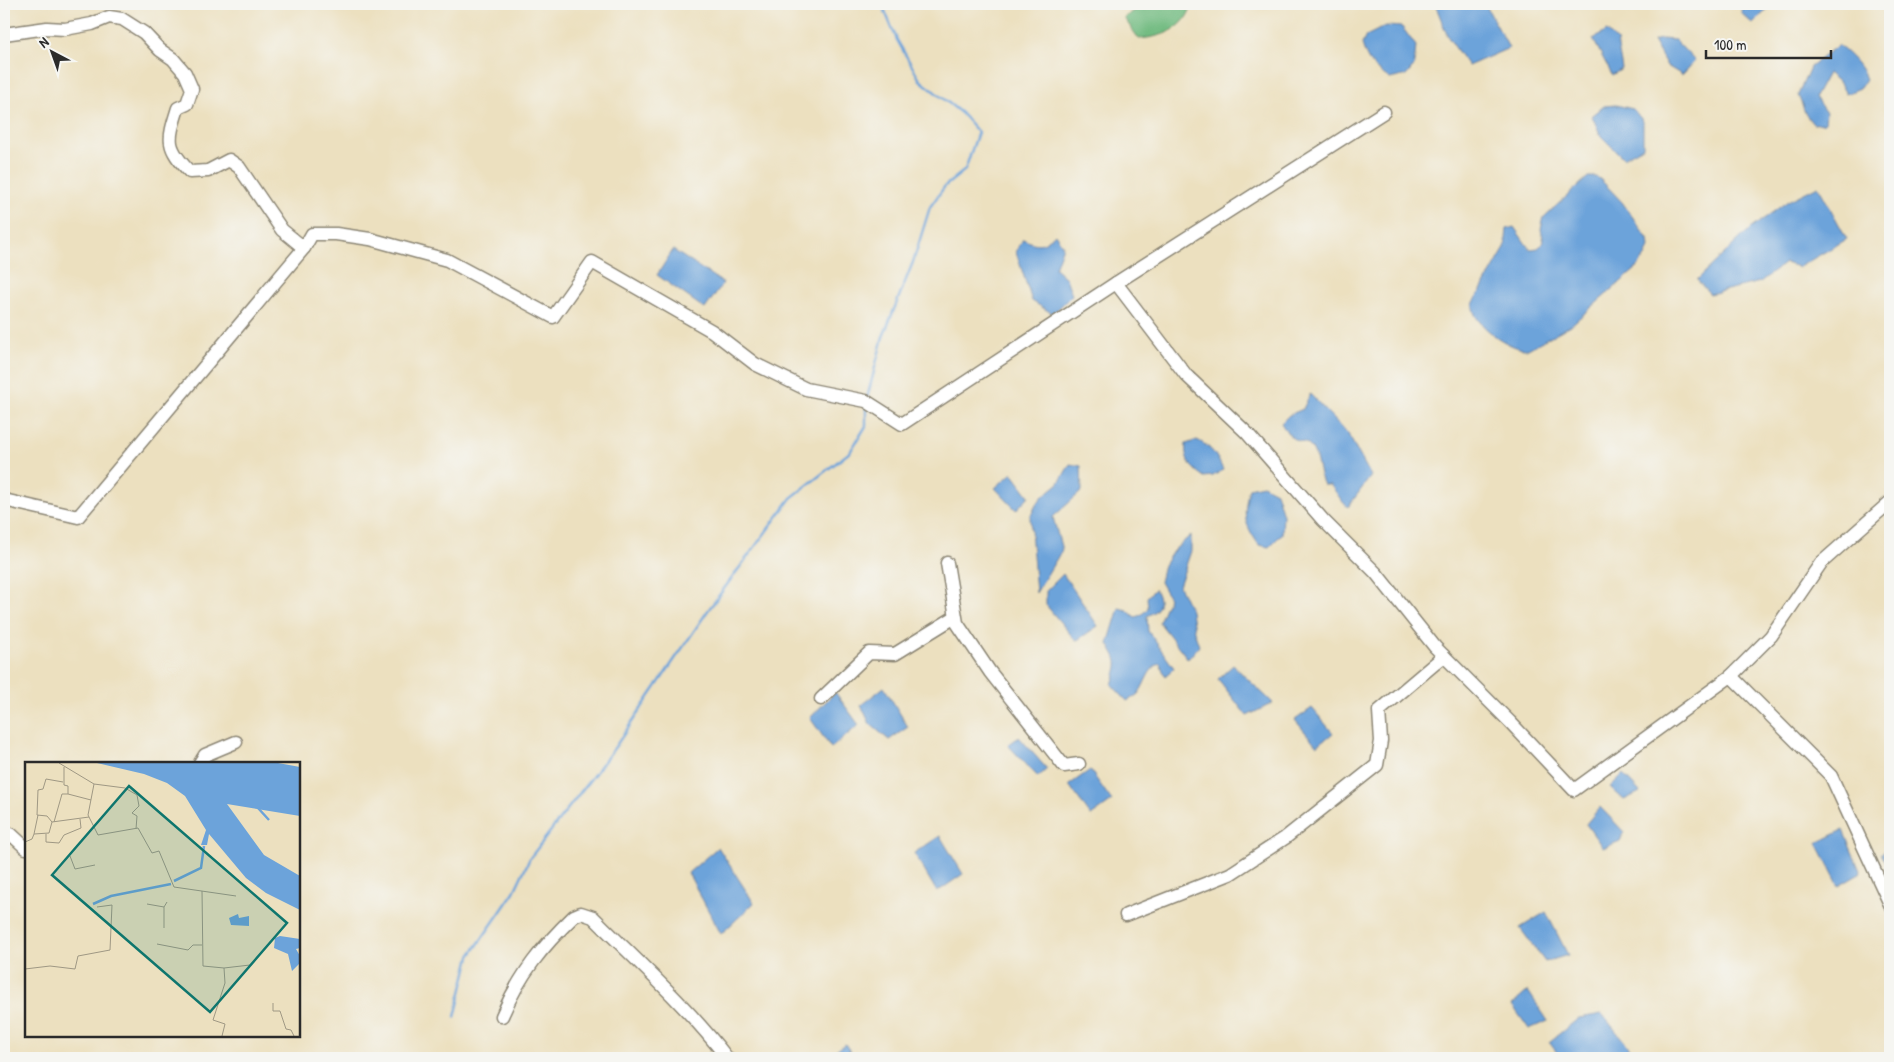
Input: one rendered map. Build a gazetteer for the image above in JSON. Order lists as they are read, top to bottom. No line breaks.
{"scale_bar":"100 m","north":"top left"}
